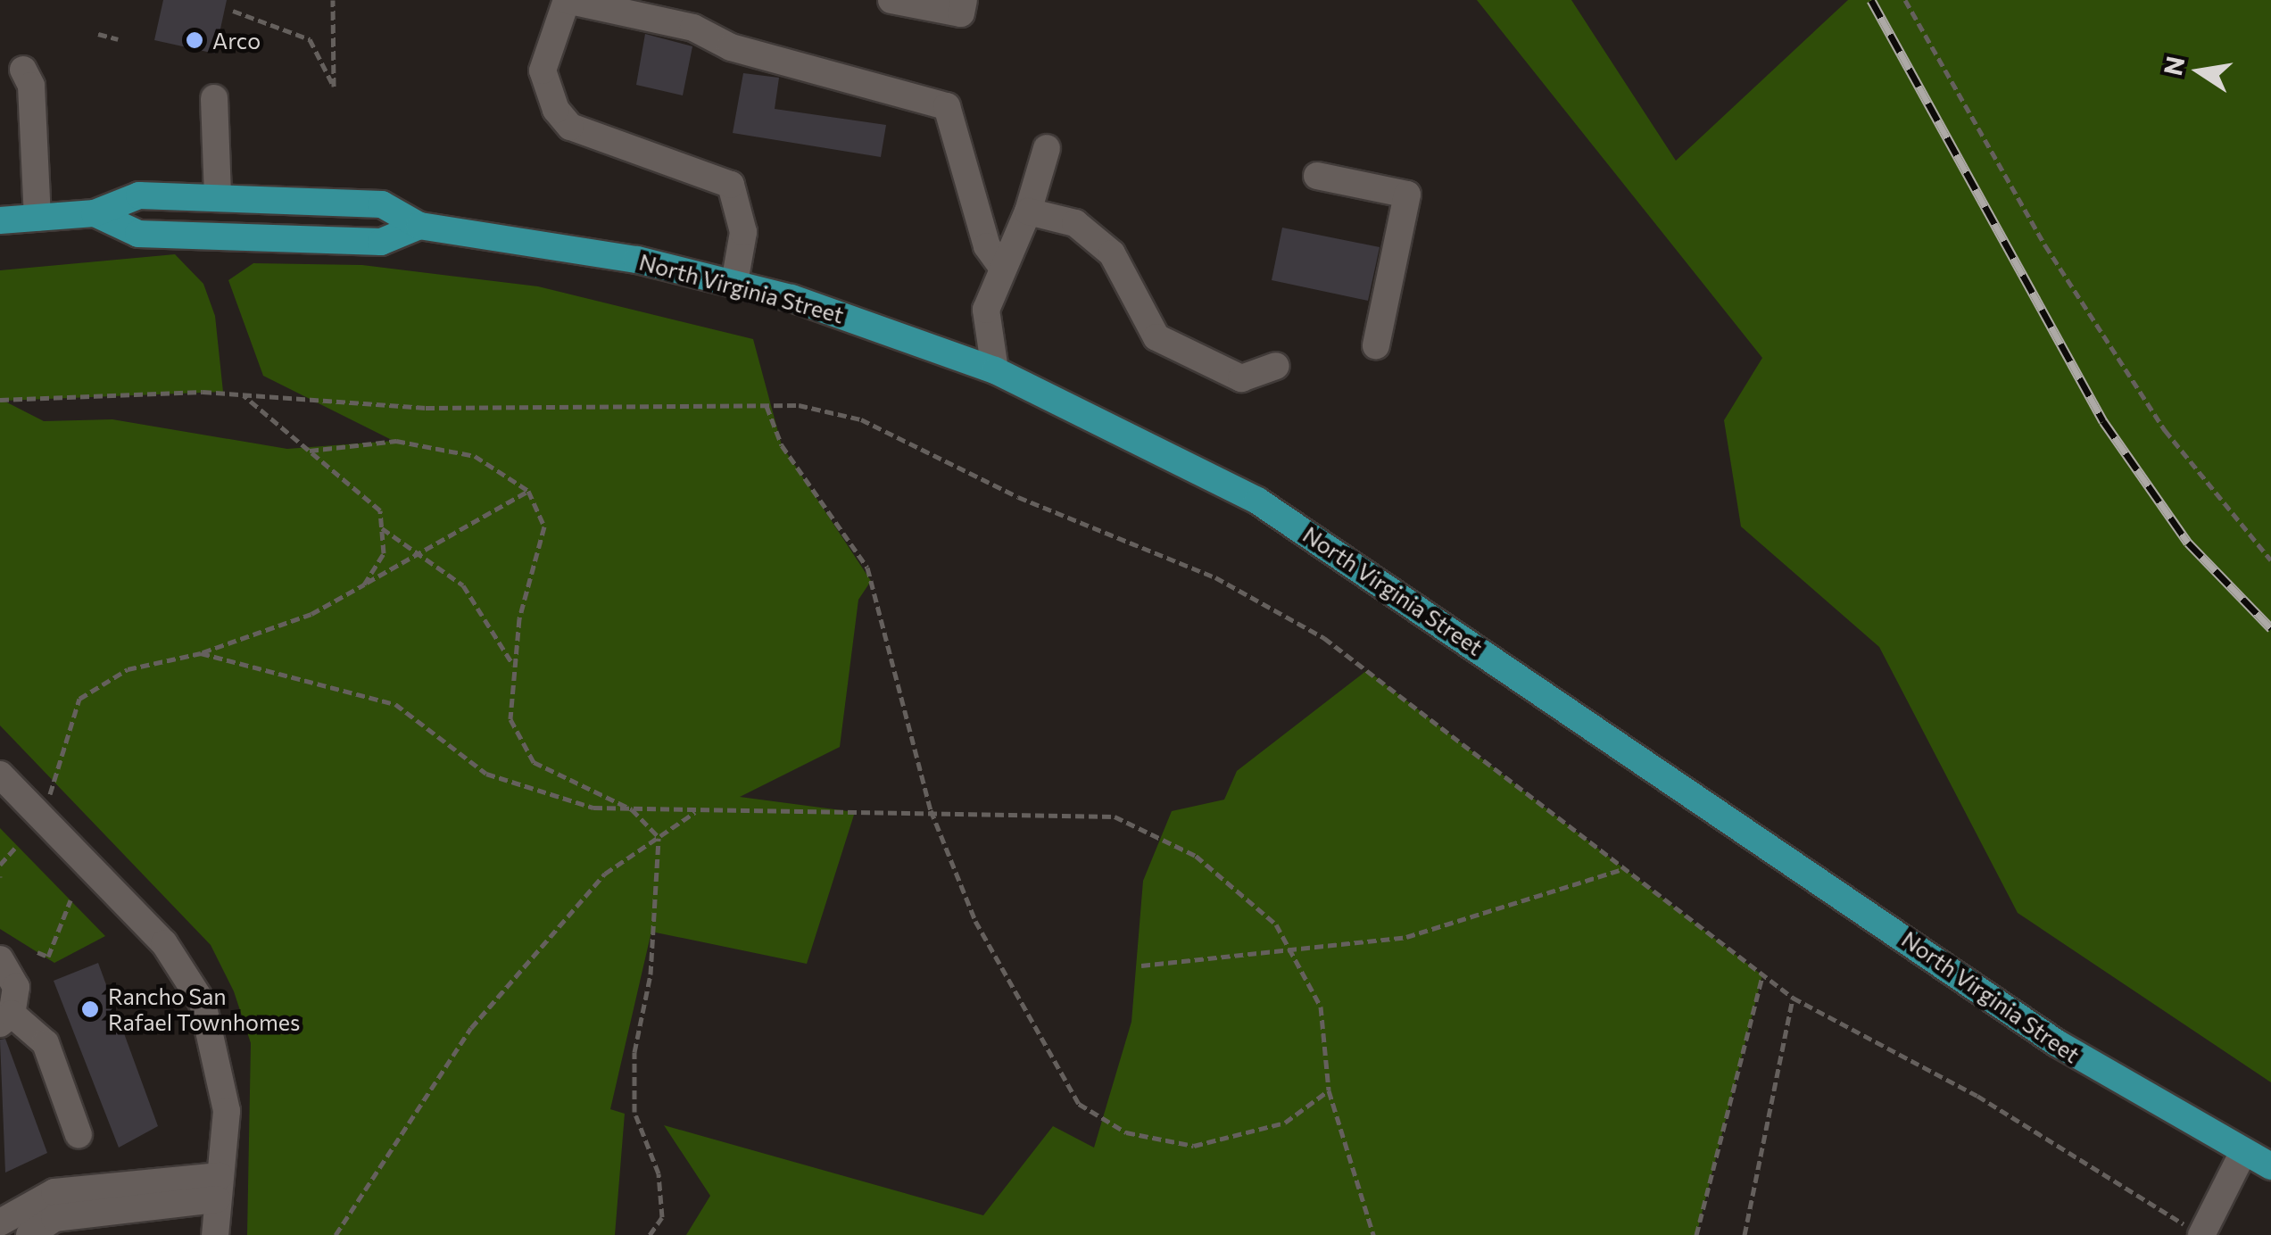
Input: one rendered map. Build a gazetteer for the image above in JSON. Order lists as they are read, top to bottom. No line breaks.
{"streets":{"main road":["North Virginia Street"]},"places":["Arco","Rancho San Rafael Townhomes"],"north":"left"}
